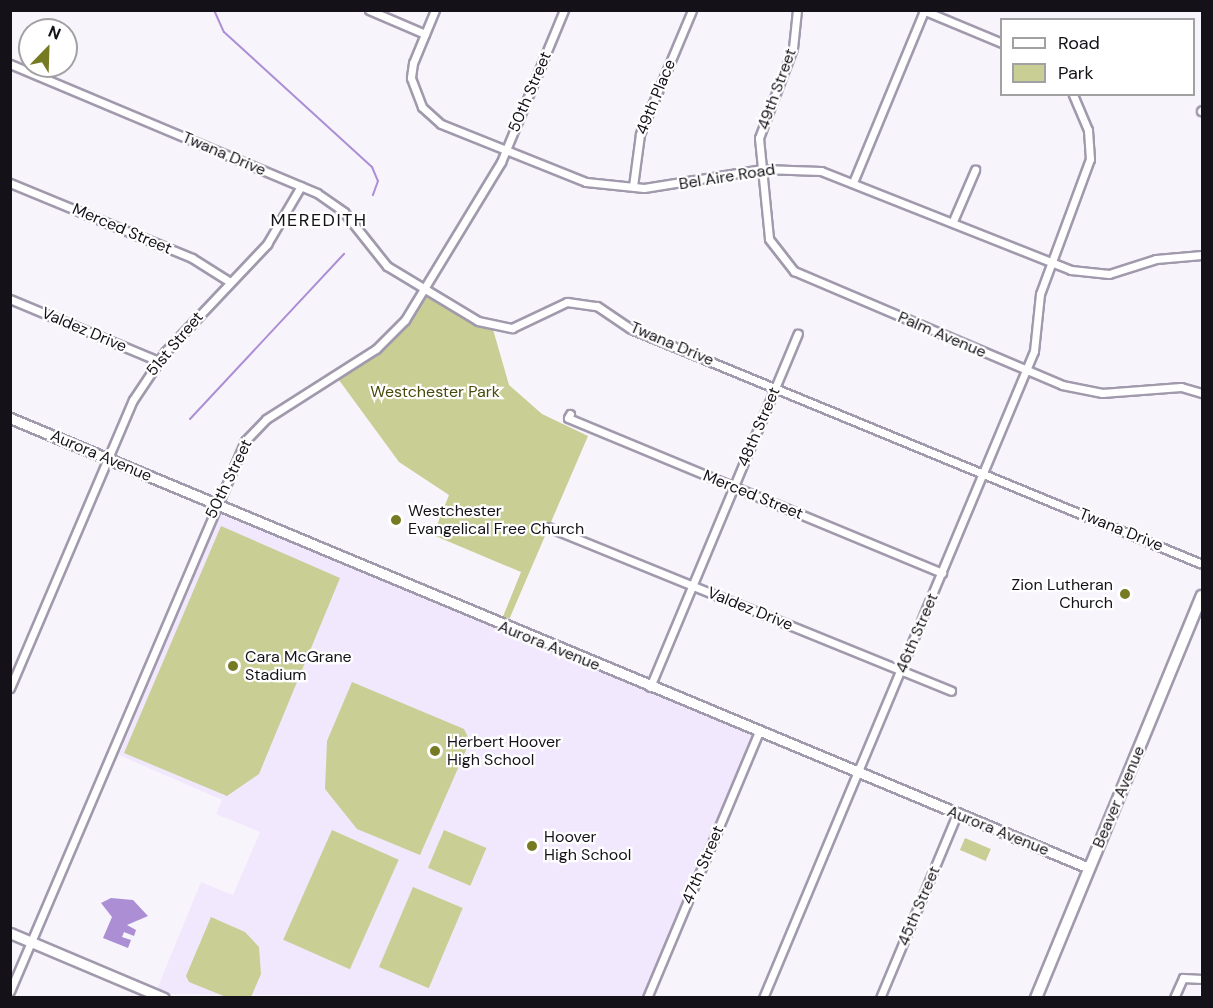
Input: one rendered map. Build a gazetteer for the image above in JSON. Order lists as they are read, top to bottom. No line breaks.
{"streets":{"main road":["Beaver Avenue"],"street":["49th Street","50th Street","49th Place","Twana Drive","Bel Aire Road","Merced Street","Valdez Drive","Palm Avenue","51st Street","48th Street","Aurora Avenue","46th Street","47th Street","45th Street"]},"crossings":[["49th Street","Bel Aire Road"],["49th Street","Palm Avenue"],["50th Street","Twana Drive"],["50th Street","Bel Aire Road"],["50th Street","Aurora Avenue"],["49th Place","Bel Aire Road"],["Twana Drive","51st Street"],["Twana Drive","48th Street"],["Twana Drive","46th Street"],["Bel Aire Road","Palm Avenue"],["Bel Aire Road","46th Street"],["Merced Street","51st Street"],["Merced Street","48th Street"],["Merced Street","46th Street"],["Valdez Drive","51st Street"],["Valdez Drive","48th Street"],["Valdez Drive","46th Street"],["Palm Avenue","46th Street"],["51st Street","Aurora Avenue"],["48th Street","Aurora Avenue"],["Aurora Avenue","46th Street"],["Aurora Avenue","Beaver Avenue"],["Aurora Avenue","47th Street"],["Aurora Avenue","45th Street"]],"districts":["MEREDITH"],"parks":["Westchester Park"],"places":["Westchester Evangelical Free Church","Zion Lutheran Church","Cara McGrane Stadium","Herbert Hoover High School","Hoover High School"],"legend":["Road","Park"],"north":"top right"}
